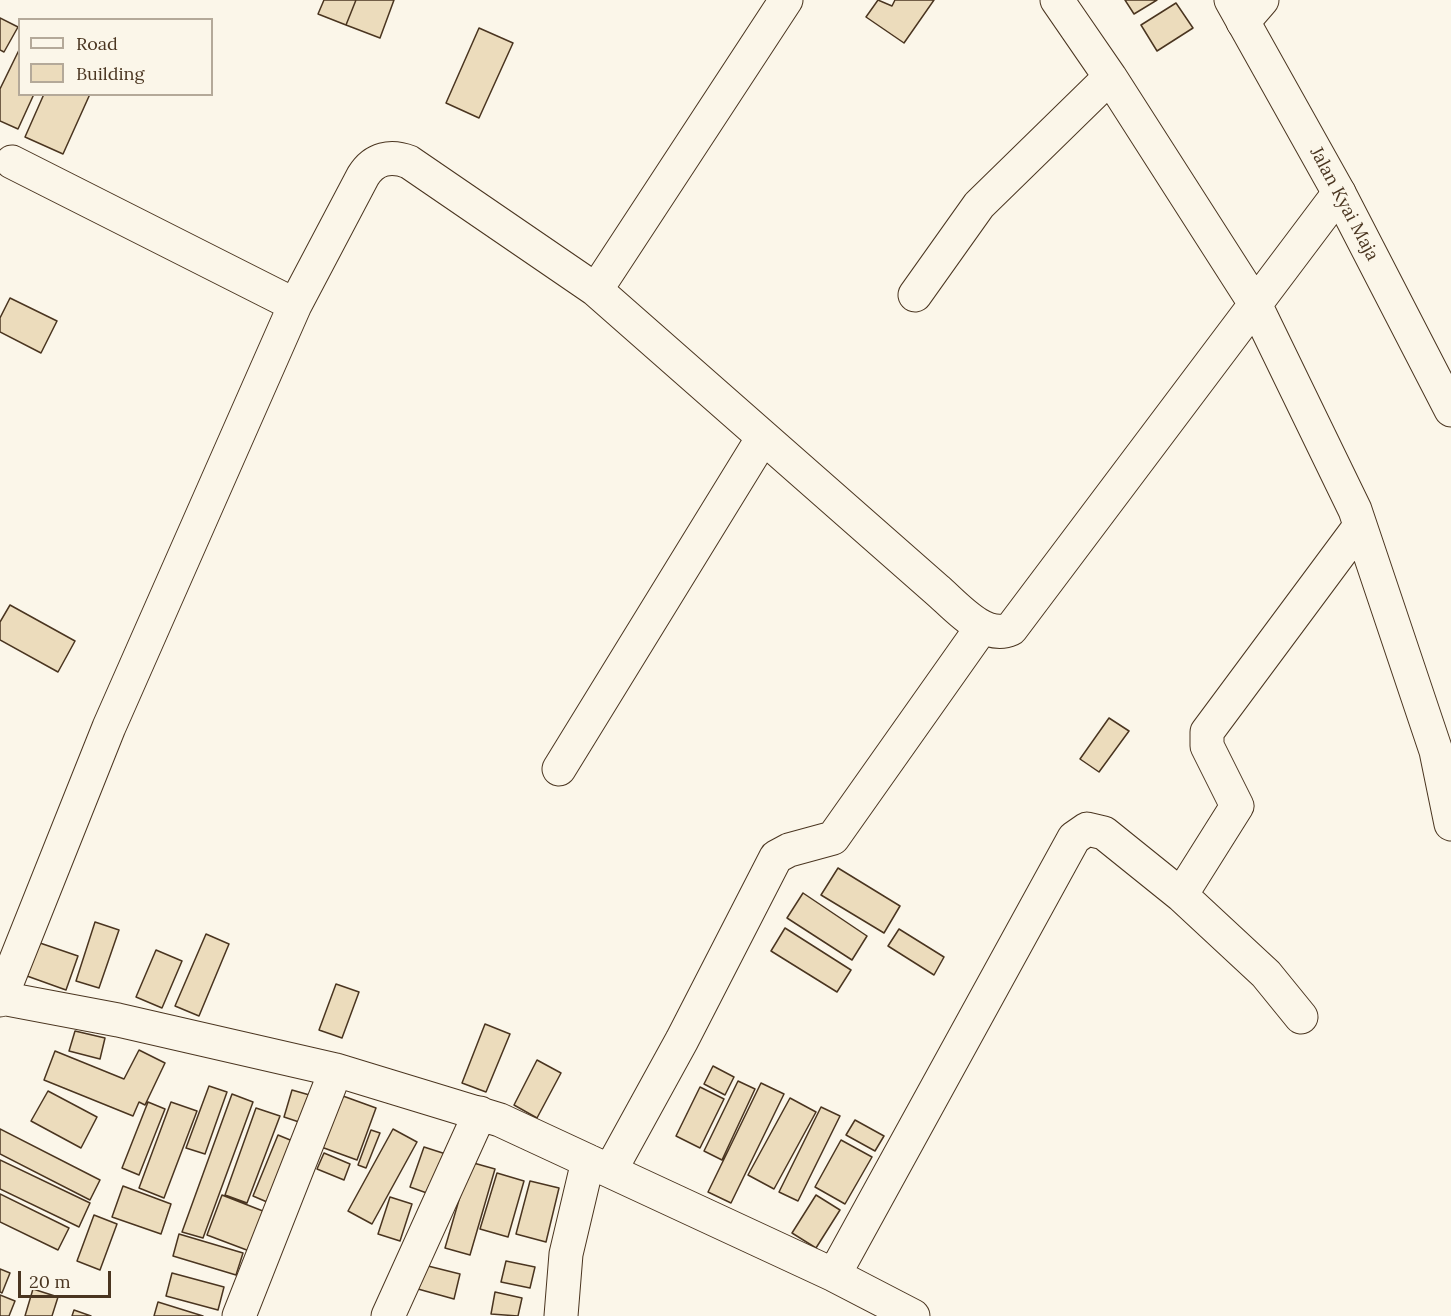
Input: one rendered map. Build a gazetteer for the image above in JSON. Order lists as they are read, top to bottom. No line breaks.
{"streets":{"street":["Jalan Kyai Maja"]},"legend":["Road","Building"],"scale_bar":"20 m"}
